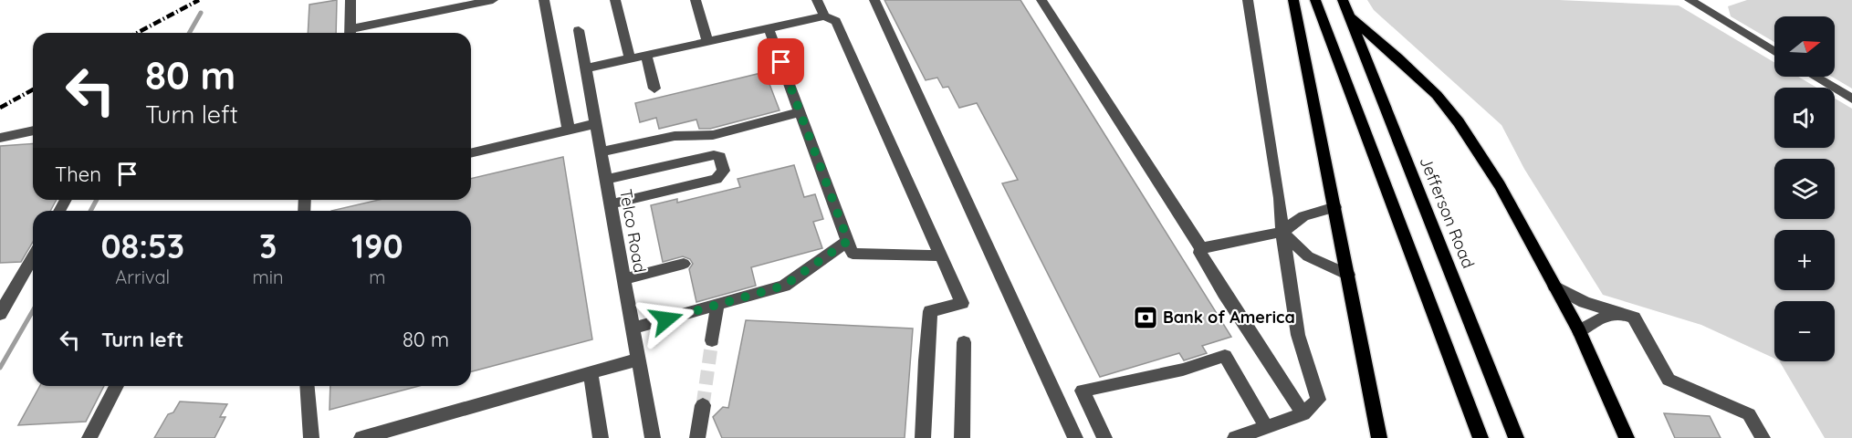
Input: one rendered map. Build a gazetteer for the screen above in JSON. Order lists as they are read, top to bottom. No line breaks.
{"streets":{"main road":["Jefferson Road"],"street":["Telco Road"]},"places":{"bank":["Bank of America"]},"north":"right","page":{"map_buttons":["+","−"],"turn":["80 m","Turn left"],"then":"Then","eta":["08:53","Arrival","3","min","190","m"],"list":[{"name":"Turn left","value":"80 m"}]}}
